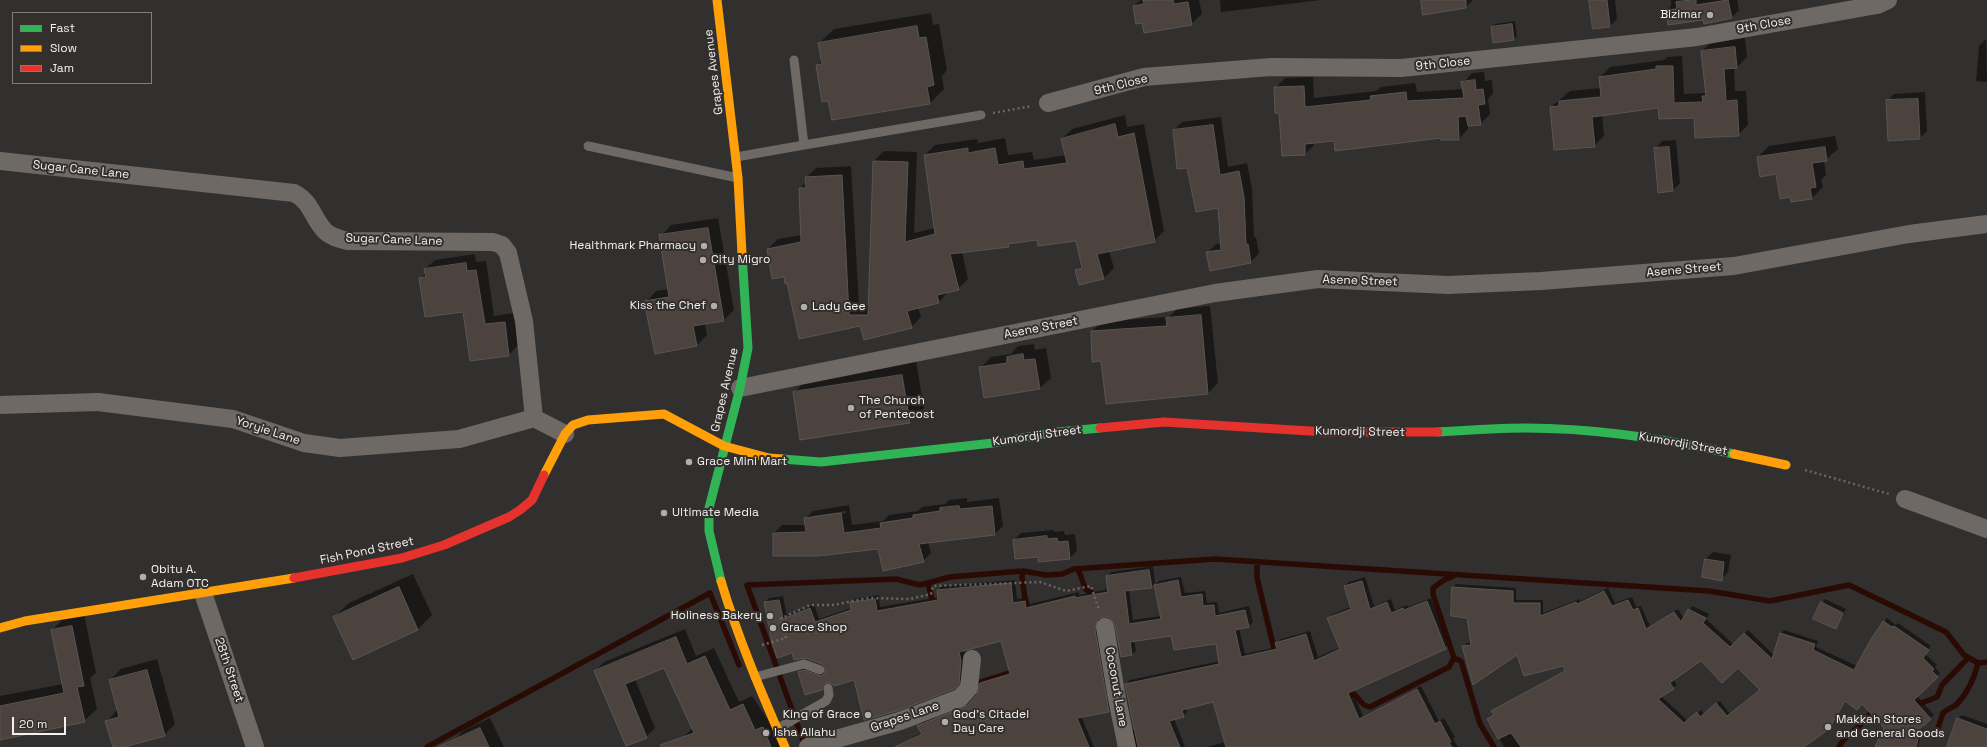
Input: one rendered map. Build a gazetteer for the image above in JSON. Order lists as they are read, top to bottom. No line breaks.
{"streets":{"street":["9th Close","Grapes Avenue","Sugar Cane Lane","Asene Street","Yoryie Lane","Kumordji Street","Fish Pond Street","28th Street","Coconut Lane","Grapes Lane"]},"crossings":[["Grapes Avenue","Asene Street"],["Grapes Avenue","Kumordji Street"],["Grapes Avenue","Fish Pond Street"],["Sugar Cane Lane","Yoryie Lane"],["Kumordji Street","Fish Pond Street"],["Fish Pond Street","28th Street"]],"places":["Bizimar","Healthmark Pharmacy","City Migro","Kiss the Chef","Lady Gee","The Church of Pentecost","Grace Mini Mart","Ultimate Media","Obitu A. Adam OTC","Holiness Bakery","Grace Shop","King of Grace","God's Citadel Day Care","Makkah Stores and General Goods","Isha Allahu"],"legend":["Fast","Slow","Jam"],"scale_bar":"20 m"}
